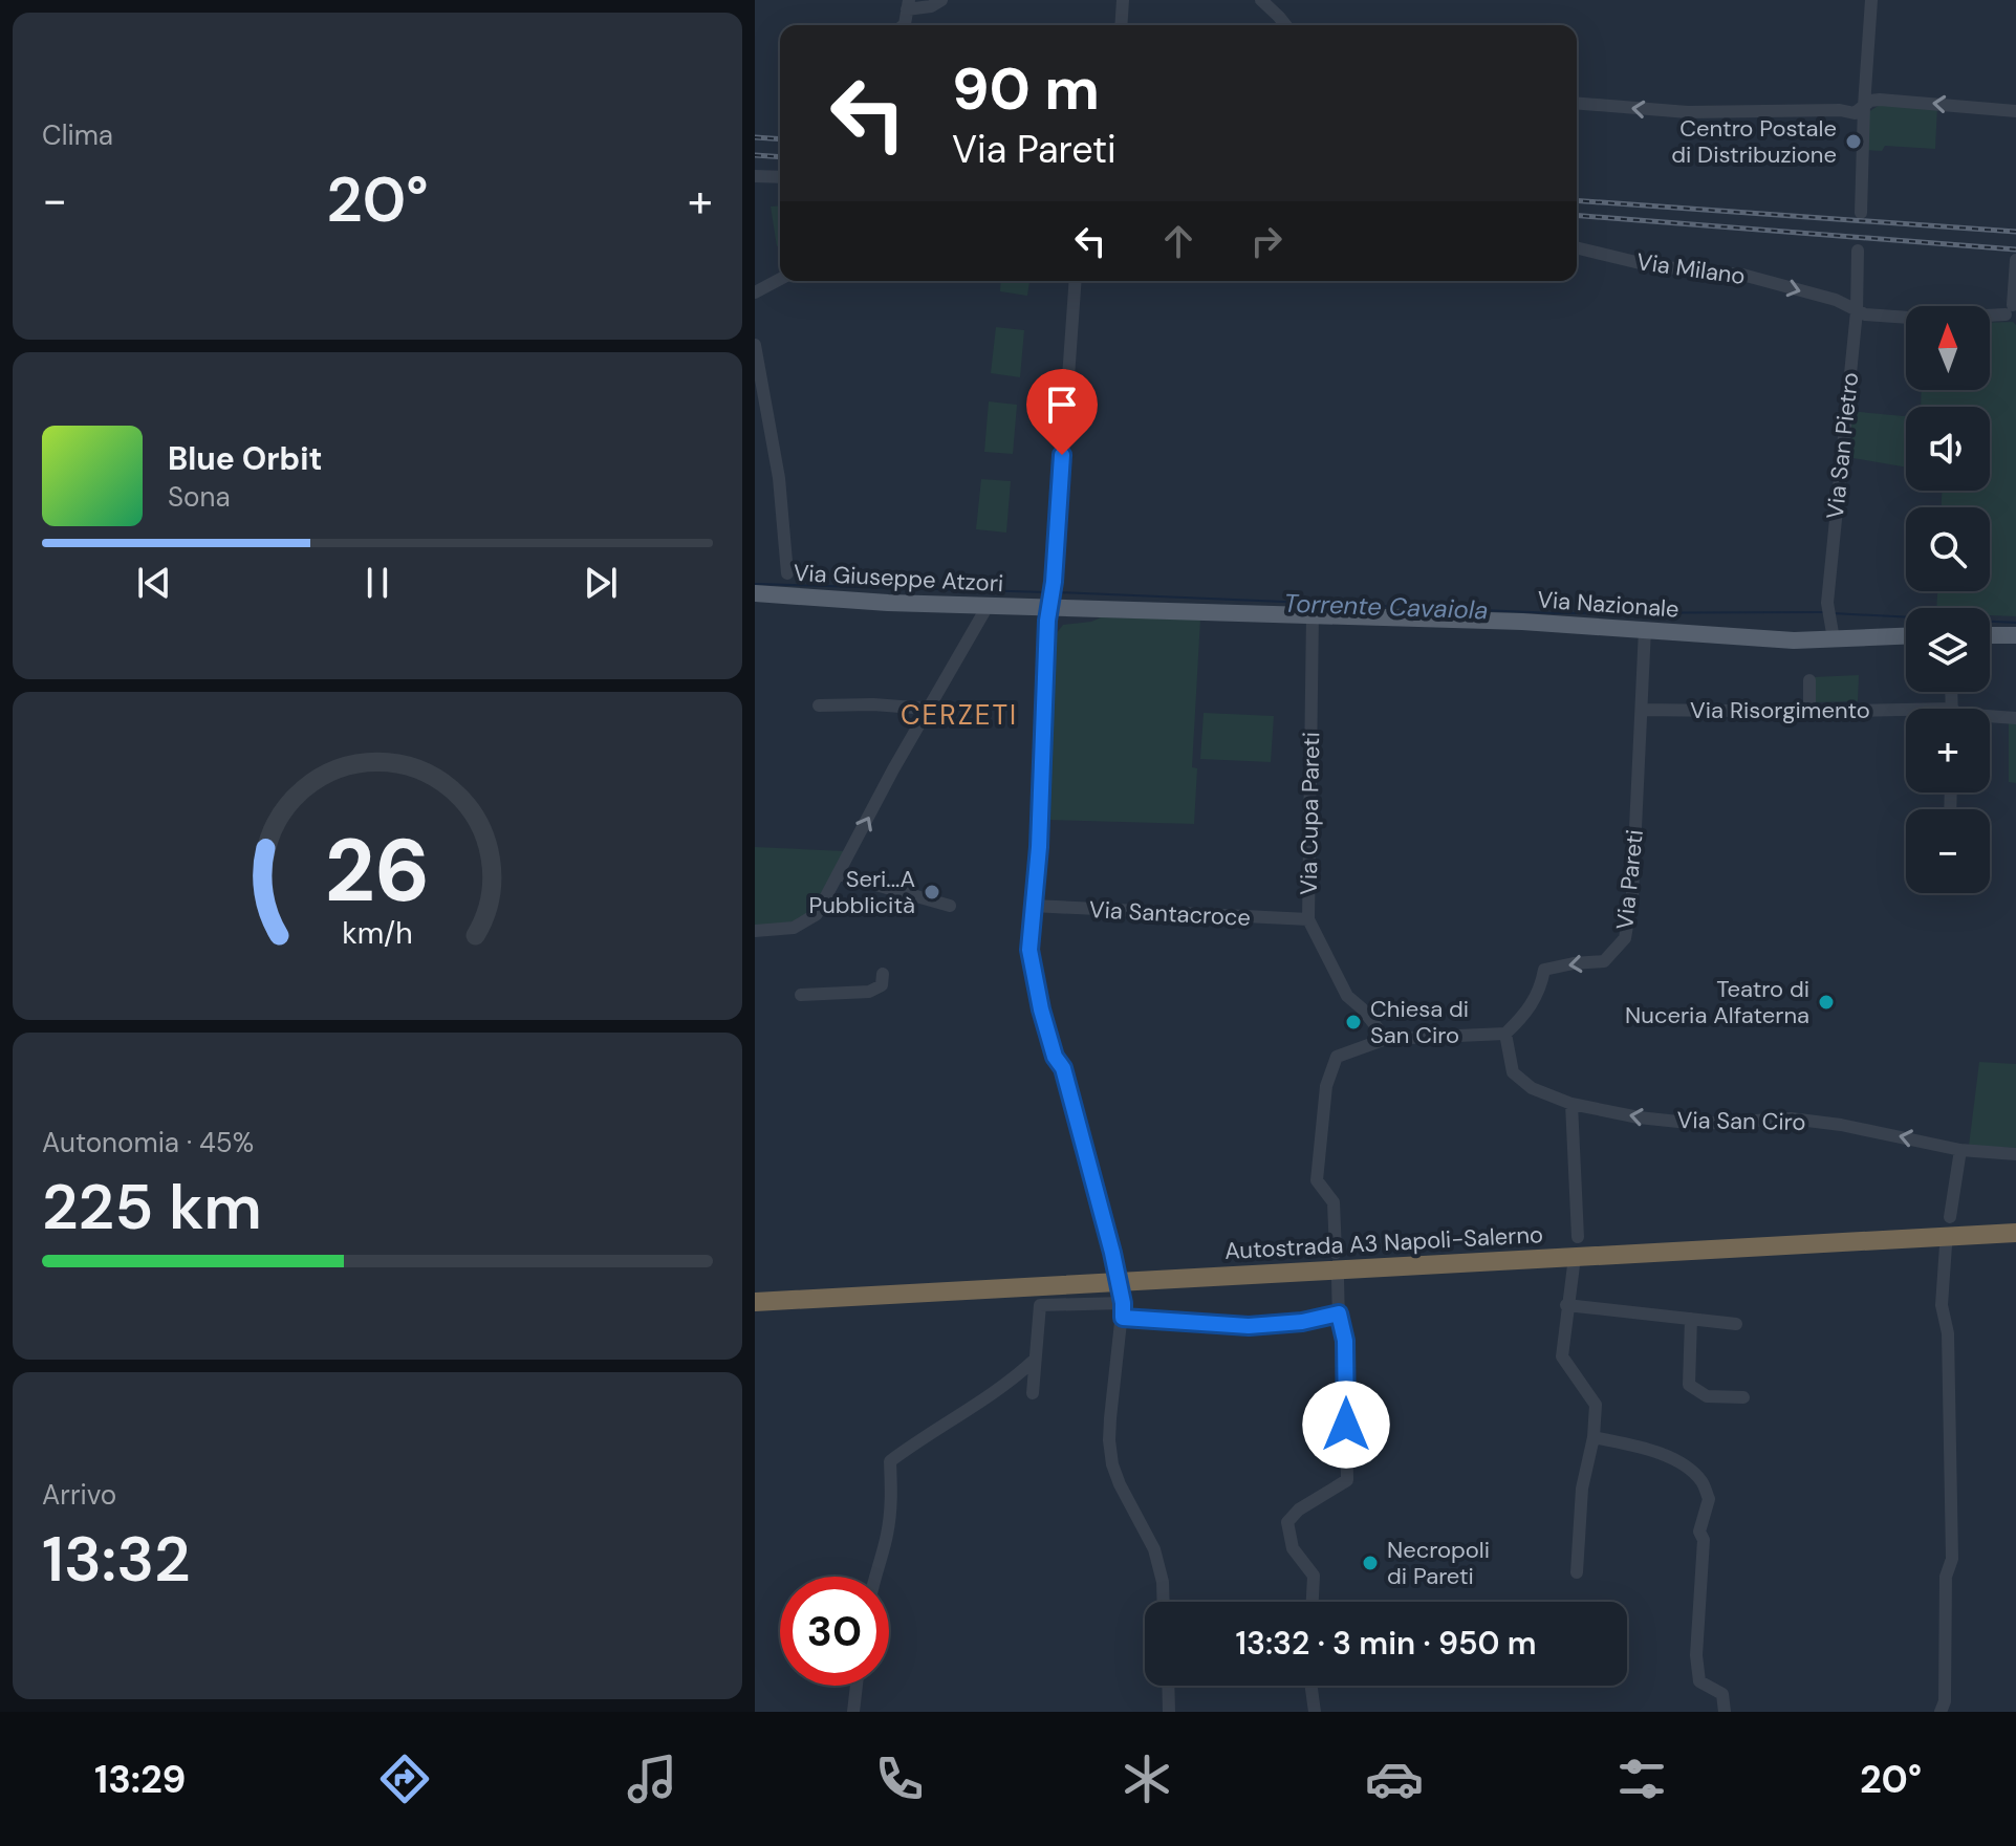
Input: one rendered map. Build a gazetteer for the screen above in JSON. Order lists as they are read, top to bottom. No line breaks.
{"streets":{"highway":["Autostrada A3 Napoli-Salerno"],"main road":["Via Giuseppe Atzori","Via Nazionale"],"street":["Via Milano","Via San Pietro","Via Risorgimento","Via Cupa Pareti","Via Pareti","Via Santacroce","Via San Ciro"]},"crossings":[["Via Milano","Via San Pietro"],["Via San Pietro","Via Nazionale"],["Via Giuseppe Atzori","Via Nazionale"],["Via Nazionale","Via Cupa Pareti"],["Via Nazionale","Via Pareti"],["Via Risorgimento","Via Pareti"],["Via Cupa Pareti","Via Santacroce"],["Via Pareti","Via San Ciro"]],"one_way":["Via Milano","Via Pareti","Via San Ciro"],"districts":["CERZETI"],"water":["Torrente Cavaiola"],"places":["Centro Postale di Distribuzione","Seri...A Pubblicità","Teatro di Nuceria Alfaterna","Chiesa di San Ciro","Necropoli di Pareti"],"north":"top","page":{"tile":["Clima",["Autonomia · 45%","225 km"],["Arrivo","13:32"]],"turn":["90 m","Via Pareti"],"heat":["−","20°","+"],"map_buttons":["+","−"],"song":["Blue Orbit","Sona"],"limit":"30","trip":"13:32 · 3 min · 950 m","tabs":["13:29","20°"],"gauge":["26","km/h"]}}
